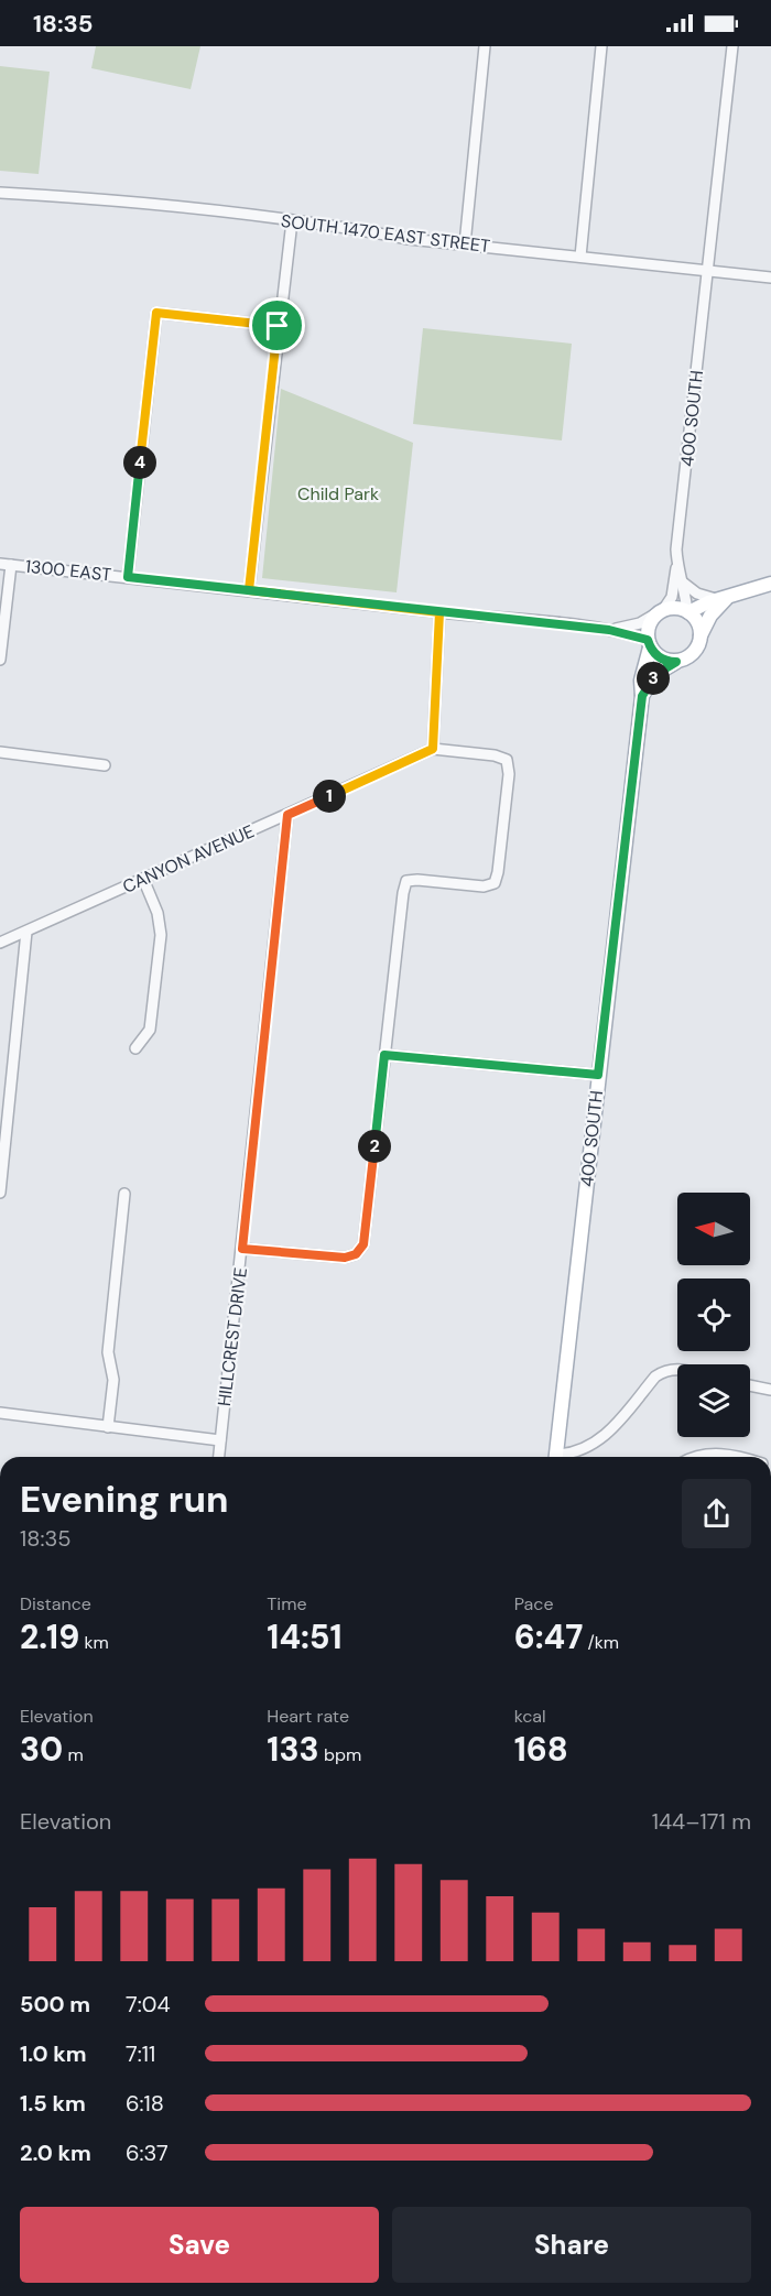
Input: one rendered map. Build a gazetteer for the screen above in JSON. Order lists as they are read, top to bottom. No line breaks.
{"streets":{"main road":["400 SOUTH"],"street":["SOUTH 1470 EAST STREET","1300 EAST","CANYON AVENUE","HILLCREST DRIVE"]},"crossings":[["SOUTH 1470 EAST STREET","400 SOUTH"],["400 SOUTH","1300 EAST"],["CANYON AVENUE","HILLCREST DRIVE"]],"parks":["Child Park"],"north":"left","page":{"status":"18:35","pins":["4","3","1","2"],"heading":["Evening run","18:35"],"stats":[["Distance","2.19 km"],["Time","14:51"],["Pace","6:47 /km"],["Elevation","30 m"],["Heart rate","133 bpm"],["kcal","168"]],"chart":["Elevation","144–171 m"],"list":[{"name":"500 m","note":"7:04"},{"name":"1.0 km","note":"7:11"},{"name":"1.5 km","note":"6:18"},{"name":"2.0 km","note":"6:37"}],"buttons":["Save","Share"]}}
